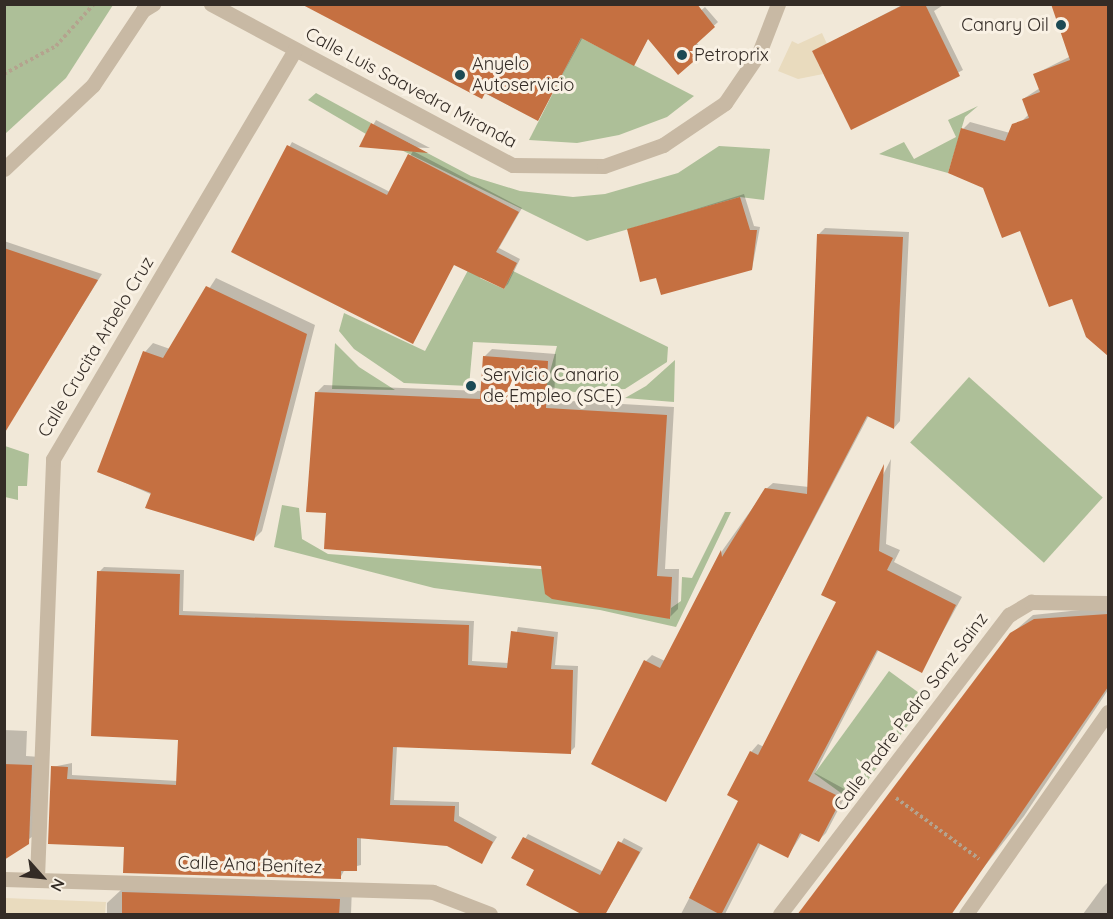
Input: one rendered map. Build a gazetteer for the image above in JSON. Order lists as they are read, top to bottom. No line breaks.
{"streets":{"street":["Calle Luis Saavedra Miranda","Calle Crucita Arbelo Cruz","Calle Padre Pedro Sanz Sainz","Calle Ana Benítez"]},"crossings":[["Calle Luis Saavedra Miranda","Calle Crucita Arbelo Cruz"],["Calle Crucita Arbelo Cruz","Calle Ana Benítez"]],"places":["Canary Oil","Petroprix","Anyelo Autoservicio","Servicio Canario de Empleo (SCE)"],"north":"bottom right"}
